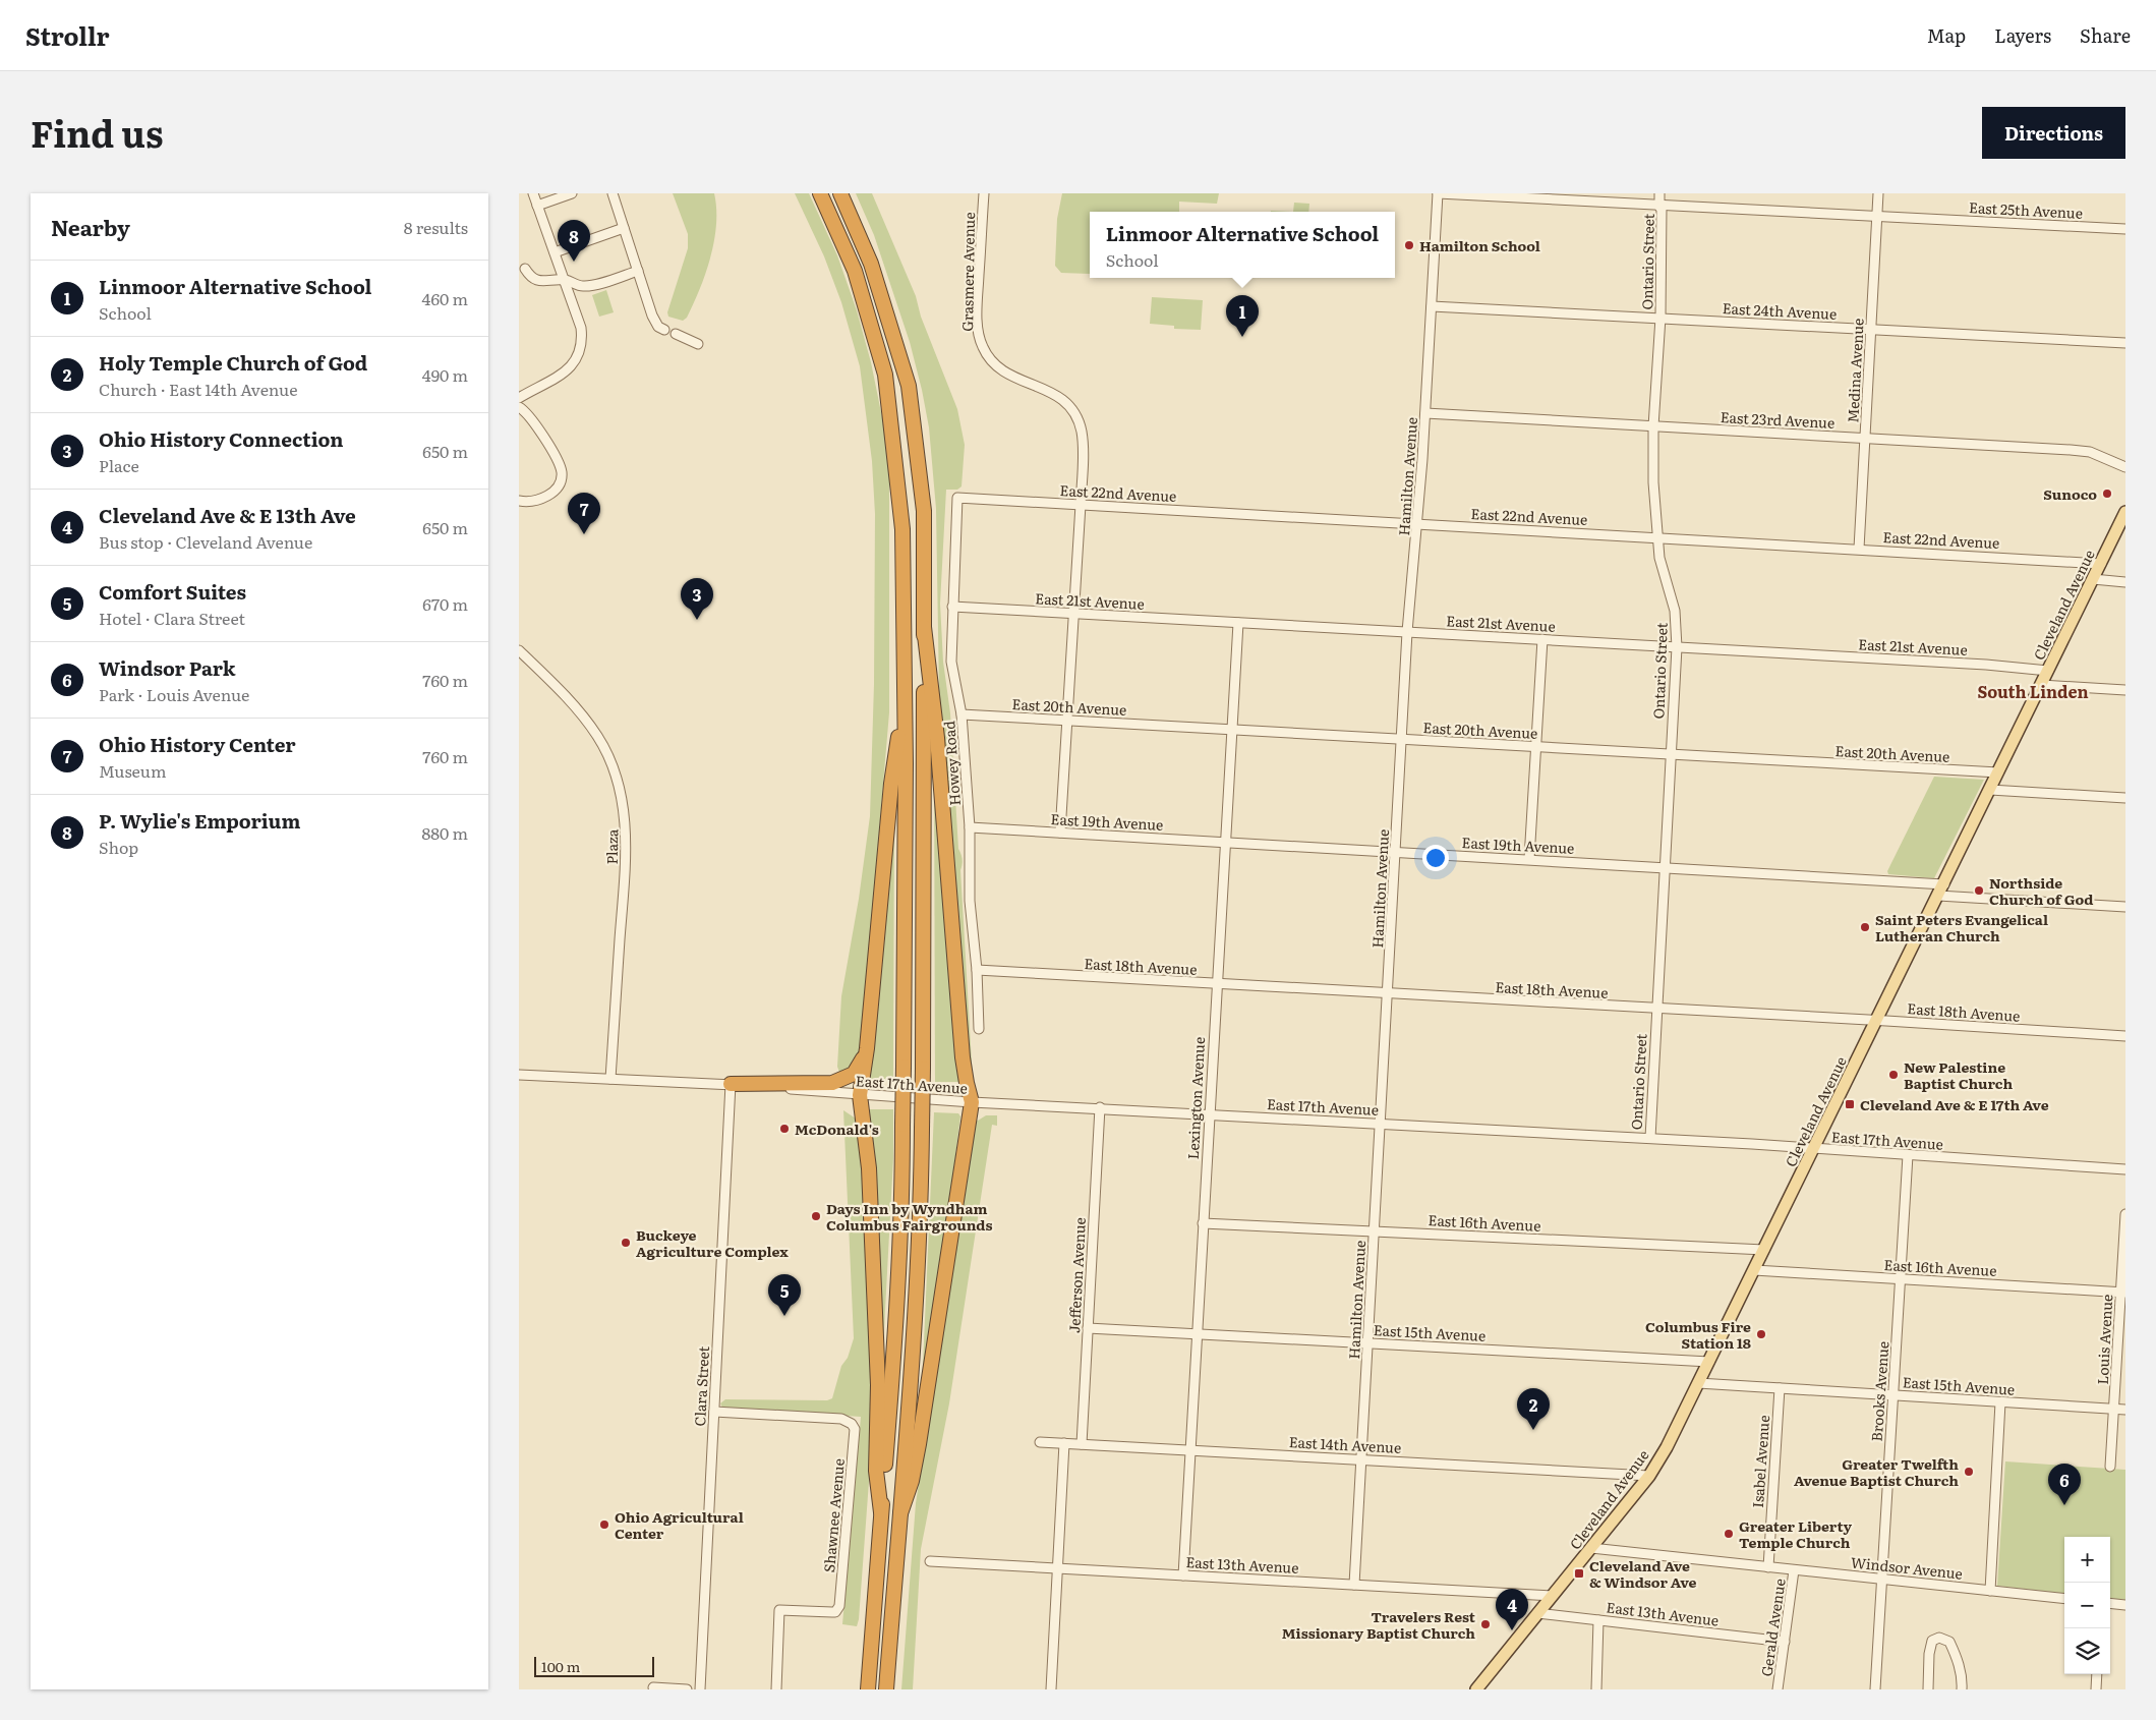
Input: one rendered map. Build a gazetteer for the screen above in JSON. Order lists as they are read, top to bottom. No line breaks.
{"streets":{"main road":["Cleveland Avenue"],"street":["East 25th Avenue","Ontario Street","Grasmere Avenue","East 24th Avenue","Medina Avenue","East 23rd Avenue","Hamilton Avenue","East 22nd Avenue","East 21st Avenue","East 20th Avenue","Howey Road","East 19th Avenue","Plaza","East 18th Avenue","East 17th Avenue","Lexington Avenue","East 16th Avenue","Jefferson Avenue","East 15th Avenue","Louis Avenue","Clara Street","Brooks Avenue","East 14th Avenue","Isabel Avenue","Shawnee Avenue","East 13th Avenue","Windsor Avenue","Gerald Avenue"]},"crossings":[["East 25th Avenue","Ontario Street"],["East 25th Avenue","Medina Avenue"],["East 25th Avenue","Hamilton Avenue"],["Ontario Street","East 24th Avenue"],["Ontario Street","East 23rd Avenue"],["Ontario Street","East 22nd Avenue"],["Ontario Street","East 21st Avenue"],["Ontario Street","East 20th Avenue"],["Ontario Street","East 19th Avenue"],["Ontario Street","East 18th Avenue"],["Ontario Street","East 17th Avenue"],["Grasmere Avenue","East 22nd Avenue"],["East 24th Avenue","Medina Avenue"],["East 24th Avenue","Hamilton Avenue"],["Medina Avenue","East 23rd Avenue"],["Medina Avenue","East 22nd Avenue"],["East 23rd Avenue","Hamilton Avenue"],["Hamilton Avenue","East 22nd Avenue"],["Hamilton Avenue","East 21st Avenue"],["Hamilton Avenue","East 20th Avenue"],["Hamilton Avenue","East 19th Avenue"],["Hamilton Avenue","East 18th Avenue"],["Hamilton Avenue","East 17th Avenue"],["Hamilton Avenue","East 16th Avenue"],["Hamilton Avenue","East 15th Avenue"],["Hamilton Avenue","East 14th Avenue"],["Hamilton Avenue","East 13th Avenue"],["East 22nd Avenue","Cleveland Avenue"],["East 22nd Avenue","Howey Road"],["East 21st Avenue","Cleveland Avenue"],["East 21st Avenue","Howey Road"],["East 21st Avenue","Lexington Avenue"],["Cleveland Avenue","East 20th Avenue"],["Cleveland Avenue","East 19th Avenue"],["Cleveland Avenue","East 18th Avenue"],["Cleveland Avenue","East 17th Avenue"],["Cleveland Avenue","East 16th Avenue"],["Cleveland Avenue","East 15th Avenue"],["Cleveland Avenue","East 14th Avenue"],["Cleveland Avenue","East 13th Avenue"],["Cleveland Avenue","Windsor Avenue"],["East 20th Avenue","Howey Road"],["East 20th Avenue","Lexington Avenue"],["Howey Road","East 19th Avenue"],["Howey Road","East 18th Avenue"],["East 19th Avenue","Lexington Avenue"],["Plaza","East 17th Avenue"],["East 18th Avenue","Lexington Avenue"],["East 17th Avenue","Lexington Avenue"],["East 17th Avenue","Jefferson Avenue"],["East 17th Avenue","Clara Street"],["East 17th Avenue","Brooks Avenue"],["Lexington Avenue","East 16th Avenue"],["Lexington Avenue","East 15th Avenue"],["Lexington Avenue","East 14th Avenue"],["Lexington Avenue","East 13th Avenue"],["East 16th Avenue","Louis Avenue"],["East 16th Avenue","Brooks Avenue"],["Jefferson Avenue","East 15th Avenue"],["Jefferson Avenue","East 14th Avenue"],["East 15th Avenue","Louis Avenue"],["East 15th Avenue","Brooks Avenue"],["East 15th Avenue","Isabel Avenue"],["Clara Street","Shawnee Avenue"],["Brooks Avenue","Windsor Avenue"],["Isabel Avenue","Windsor Avenue"],["East 13th Avenue","Gerald Avenue"],["Windsor Avenue","Gerald Avenue"]],"districts":["South Linden"],"places":{"other":["Hamilton School","Sunoco","Northside Church of God","Saint Peters Evangelical Lutheran Church","New Palestine Baptist Church","McDonald's","Days Inn by Wyndham Columbus Fairgrounds","Buckeye Agriculture Complex","Columbus Fire Station 18","Greater Twelfth Avenue Baptist Church","Ohio Agricultural Center","Greater Liberty Temple Church","Travelers Rest Missionary Baptist Church"],"transit":["Cleveland Ave & E 17th Ave","Cleveland Ave & Windsor Ave"]},"scale_bar":"100 m","page":{"header":"Strollr","nav":["Map","Layers","Share"],"title":"Find us","buttons":"Directions","heading":["Nearby","8 results"],"popup":["Linmoor Alternative School","School"],"pins":["8","1","7","3","5","2","6","4"],"list":[{"mark":"1","name":"Linmoor Alternative School","note":"School","value":"460 m"},{"mark":"2","name":"Holy Temple Church of God","note":"Church · East 14th Avenue","value":"490 m"},{"mark":"3","name":"Ohio History Connection","note":"Place","value":"650 m"},{"mark":"4","name":"Cleveland Ave & E 13th Ave","note":"Bus stop · Cleveland Avenue","value":"650 m"},{"mark":"5","name":"Comfort Suites","note":"Hotel · Clara Street","value":"670 m"},{"mark":"6","name":"Windsor Park","note":"Park · Louis Avenue","value":"760 m"},{"mark":"7","name":"Ohio History Center","note":"Museum","value":"760 m"},{"mark":"8","name":"P. Wylie's Emporium","note":"Shop","value":"880 m"}],"map_buttons":["+","−"],"scale":"100 m"}}
